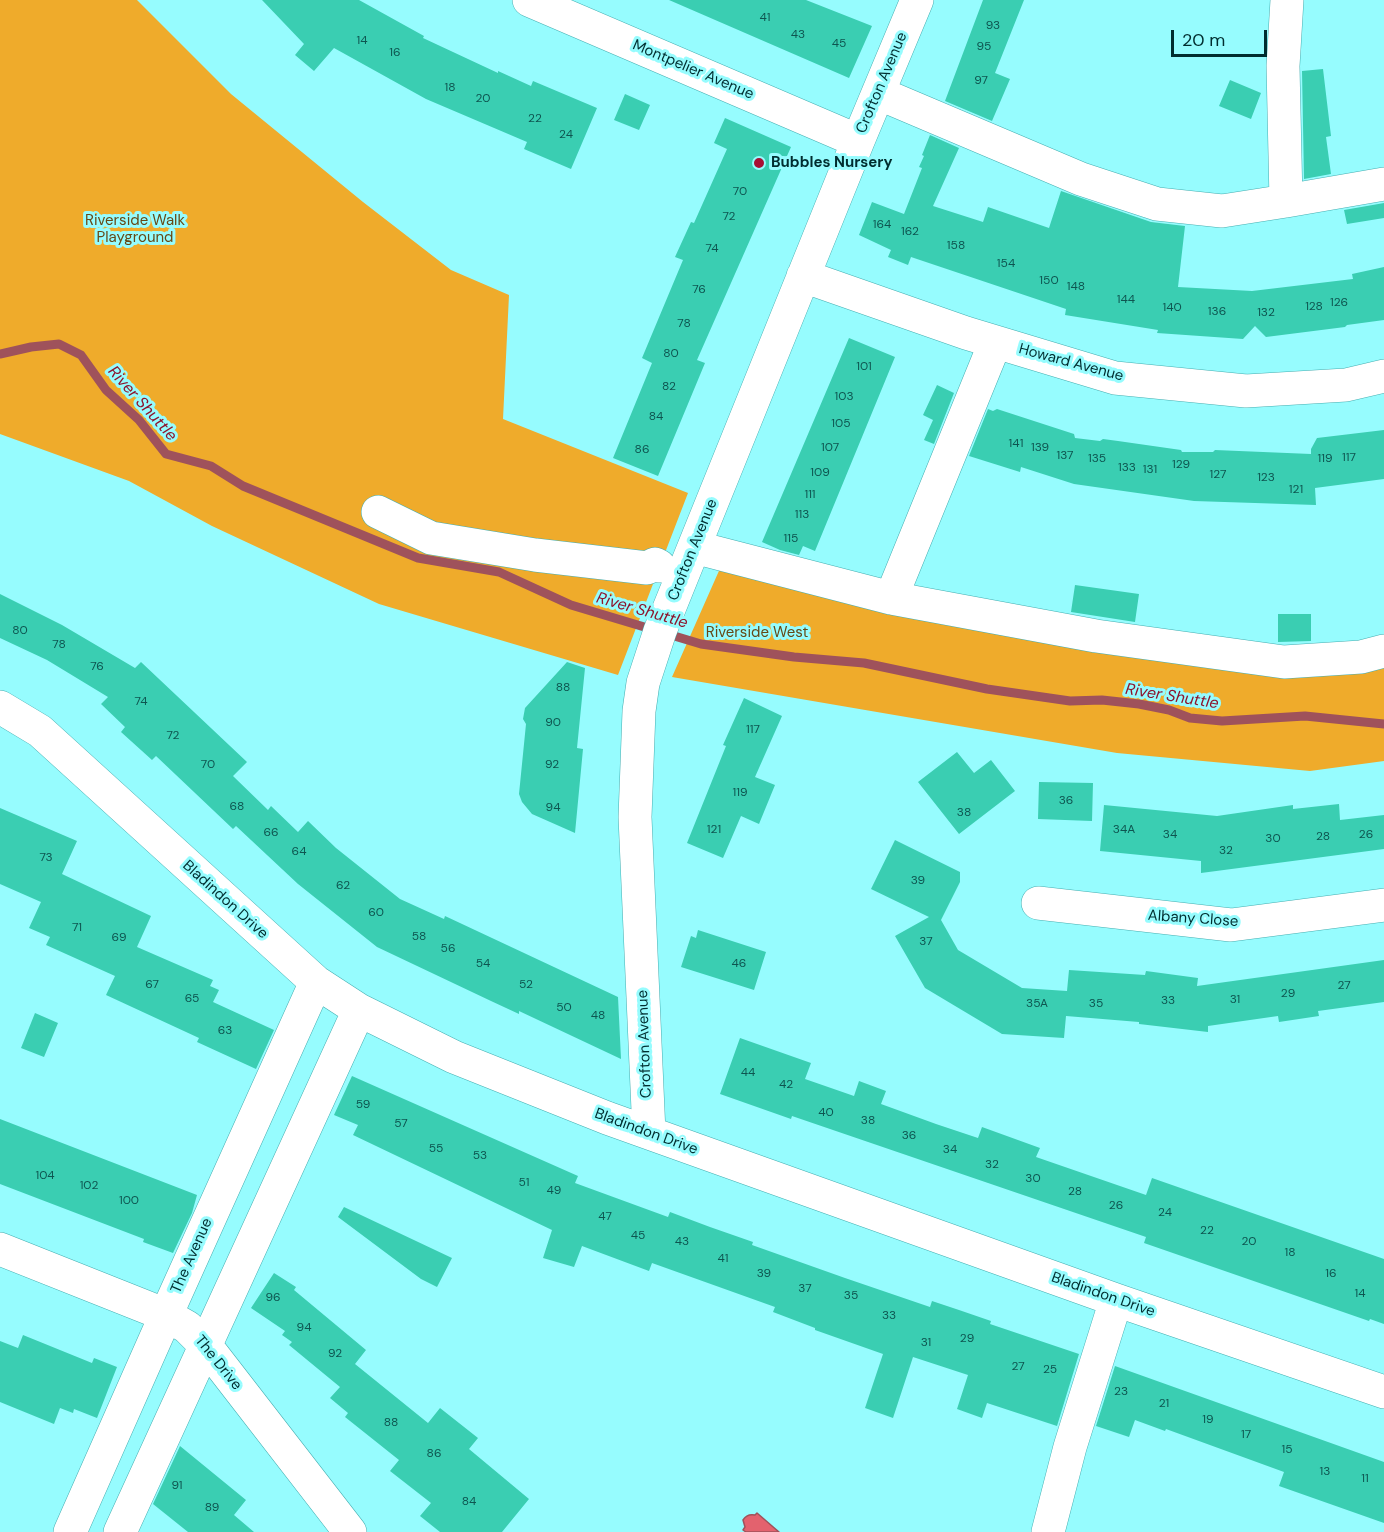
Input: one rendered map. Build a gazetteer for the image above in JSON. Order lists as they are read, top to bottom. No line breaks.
{"streets":{"street":["Montpelier Avenue","Crofton Avenue","Howard Avenue","Bladindon Drive","Albany Close","The Avenue","The Drive"]},"crossings":[["Montpelier Avenue","Crofton Avenue"],["Crofton Avenue","Howard Avenue"],["Crofton Avenue","Bladindon Drive"],["Bladindon Drive","The Avenue"],["The Avenue","The Drive"]],"water":["River Shuttle"],"parks":["Riverside Walk Playground","Riverside West"],"places":["Bubbles Nursery"],"house_numbers":["41","93","43","14","45","95","16","97","18","20","22","24","70","72","164","162","158","74","154","150","148","76","144","126","128","140","136","132","78","80","101","82","103","84","105","141","107","139","86","137","117","135","119","129","133","131","109","127","123","121","111","113","115","80","78","76","88","74","90","117","72","70","92","119","36","68","94","38","121","34A","66","34","26","28","30","32","64","73","39","62","60","71","58","69","37","56","54","46","67","52","27","29","65","31","33","35A","35","50","48","63","44","42","59","40","38","57","36","55","34","53","32","104","30","51","102","49","28","100","26","24","47","22","45","43","20","18","41","39","16","37","14","35","96","33","94","29","31","92","27","25","23","21","19","88","17","15","86","13","11","91","84","89"],"scale_bar":"20 m"}
